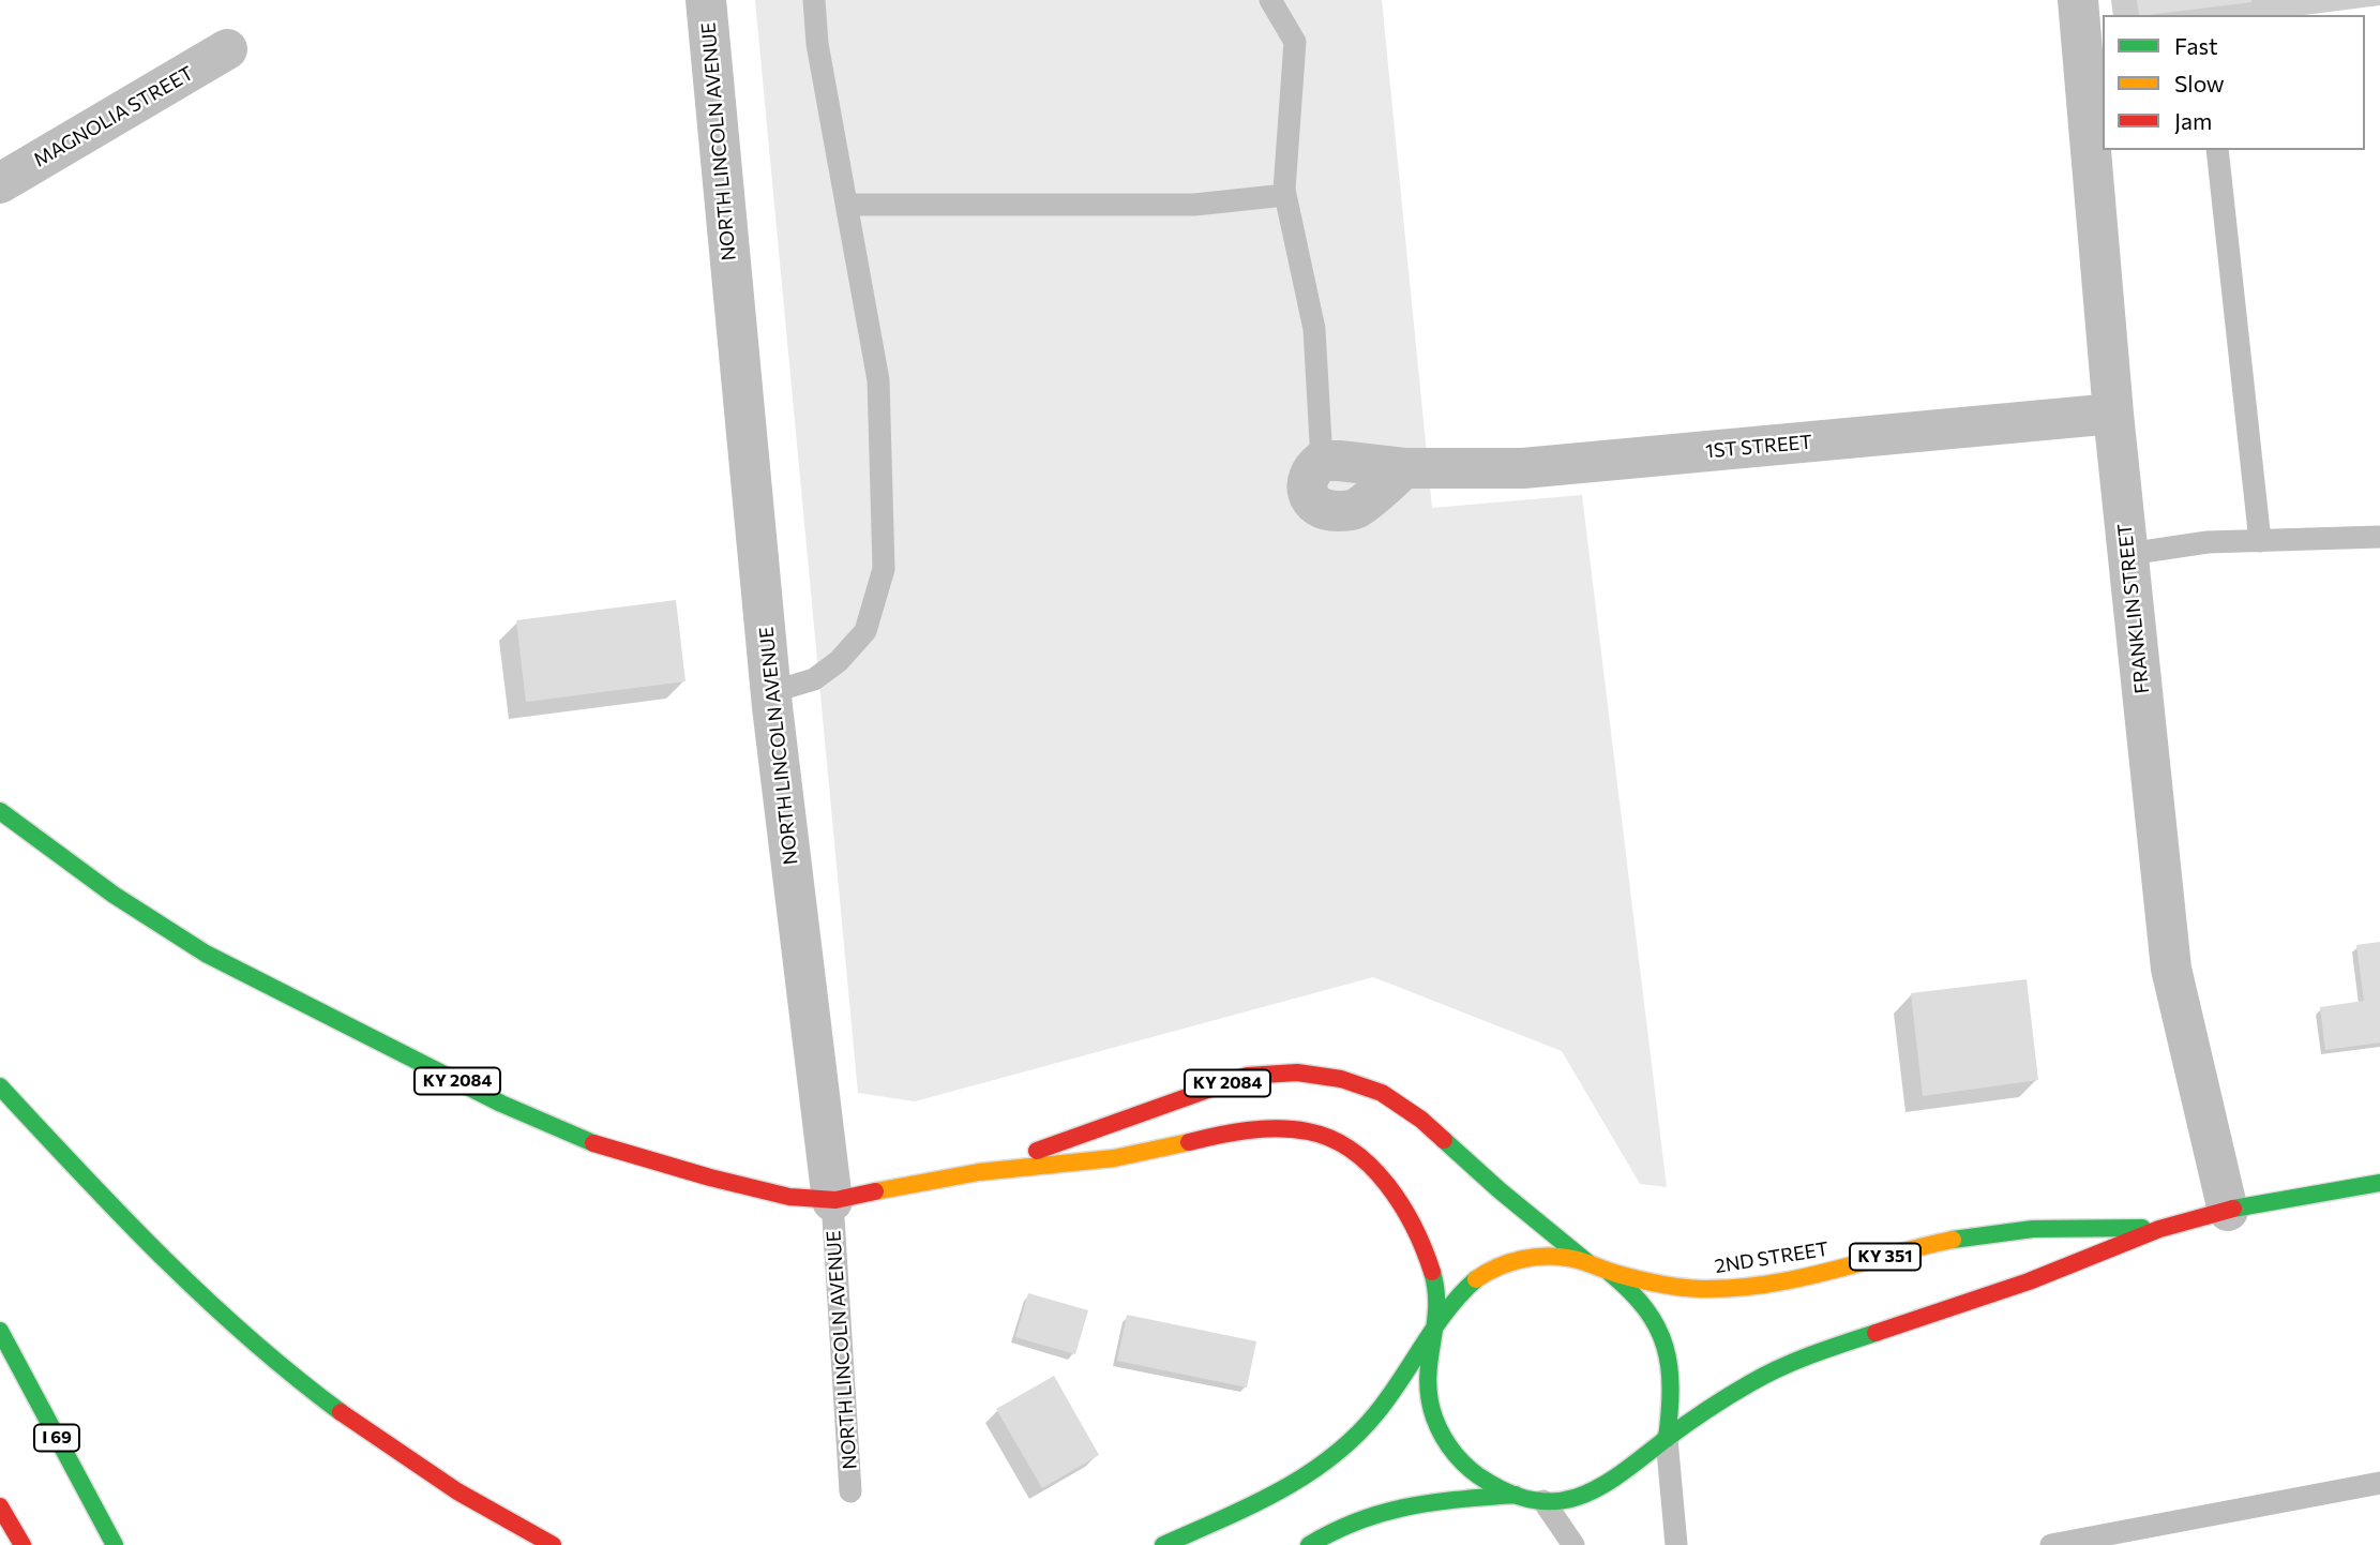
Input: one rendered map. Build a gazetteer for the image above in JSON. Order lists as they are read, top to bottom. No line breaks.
{"streets":{"main road":["KY 2084","KY 351","2ND STREET","I 69"],"street":["MAGNOLIA STREET","NORTH LINCOLN AVENUE","1ST STREET","FRANKLIN STREET"]},"crossings":[["NORTH LINCOLN AVENUE","KY 2084"],["1ST STREET","FRANKLIN STREET"],["FRANKLIN STREET","2ND STREET"],["KY 2084","2ND STREET"]],"legend":["Fast","Slow","Jam"]}
